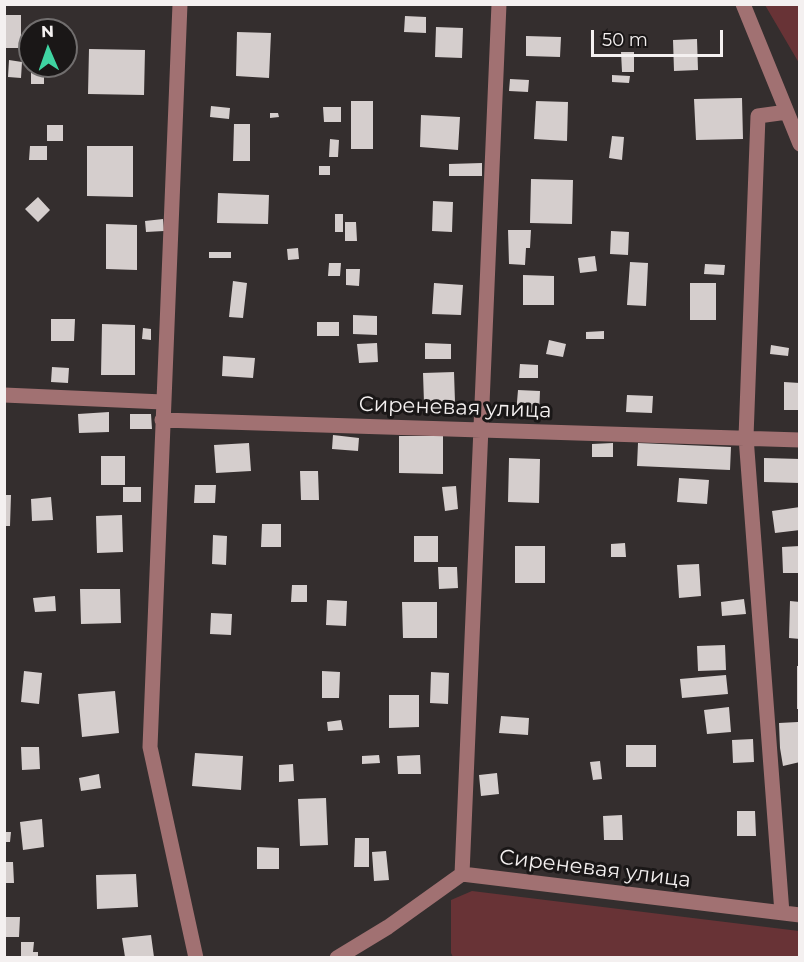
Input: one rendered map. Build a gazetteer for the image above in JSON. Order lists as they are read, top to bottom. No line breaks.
{"streets":{"street":["Сиреневая улица"]},"scale_bar":"50 m","north":"top"}
